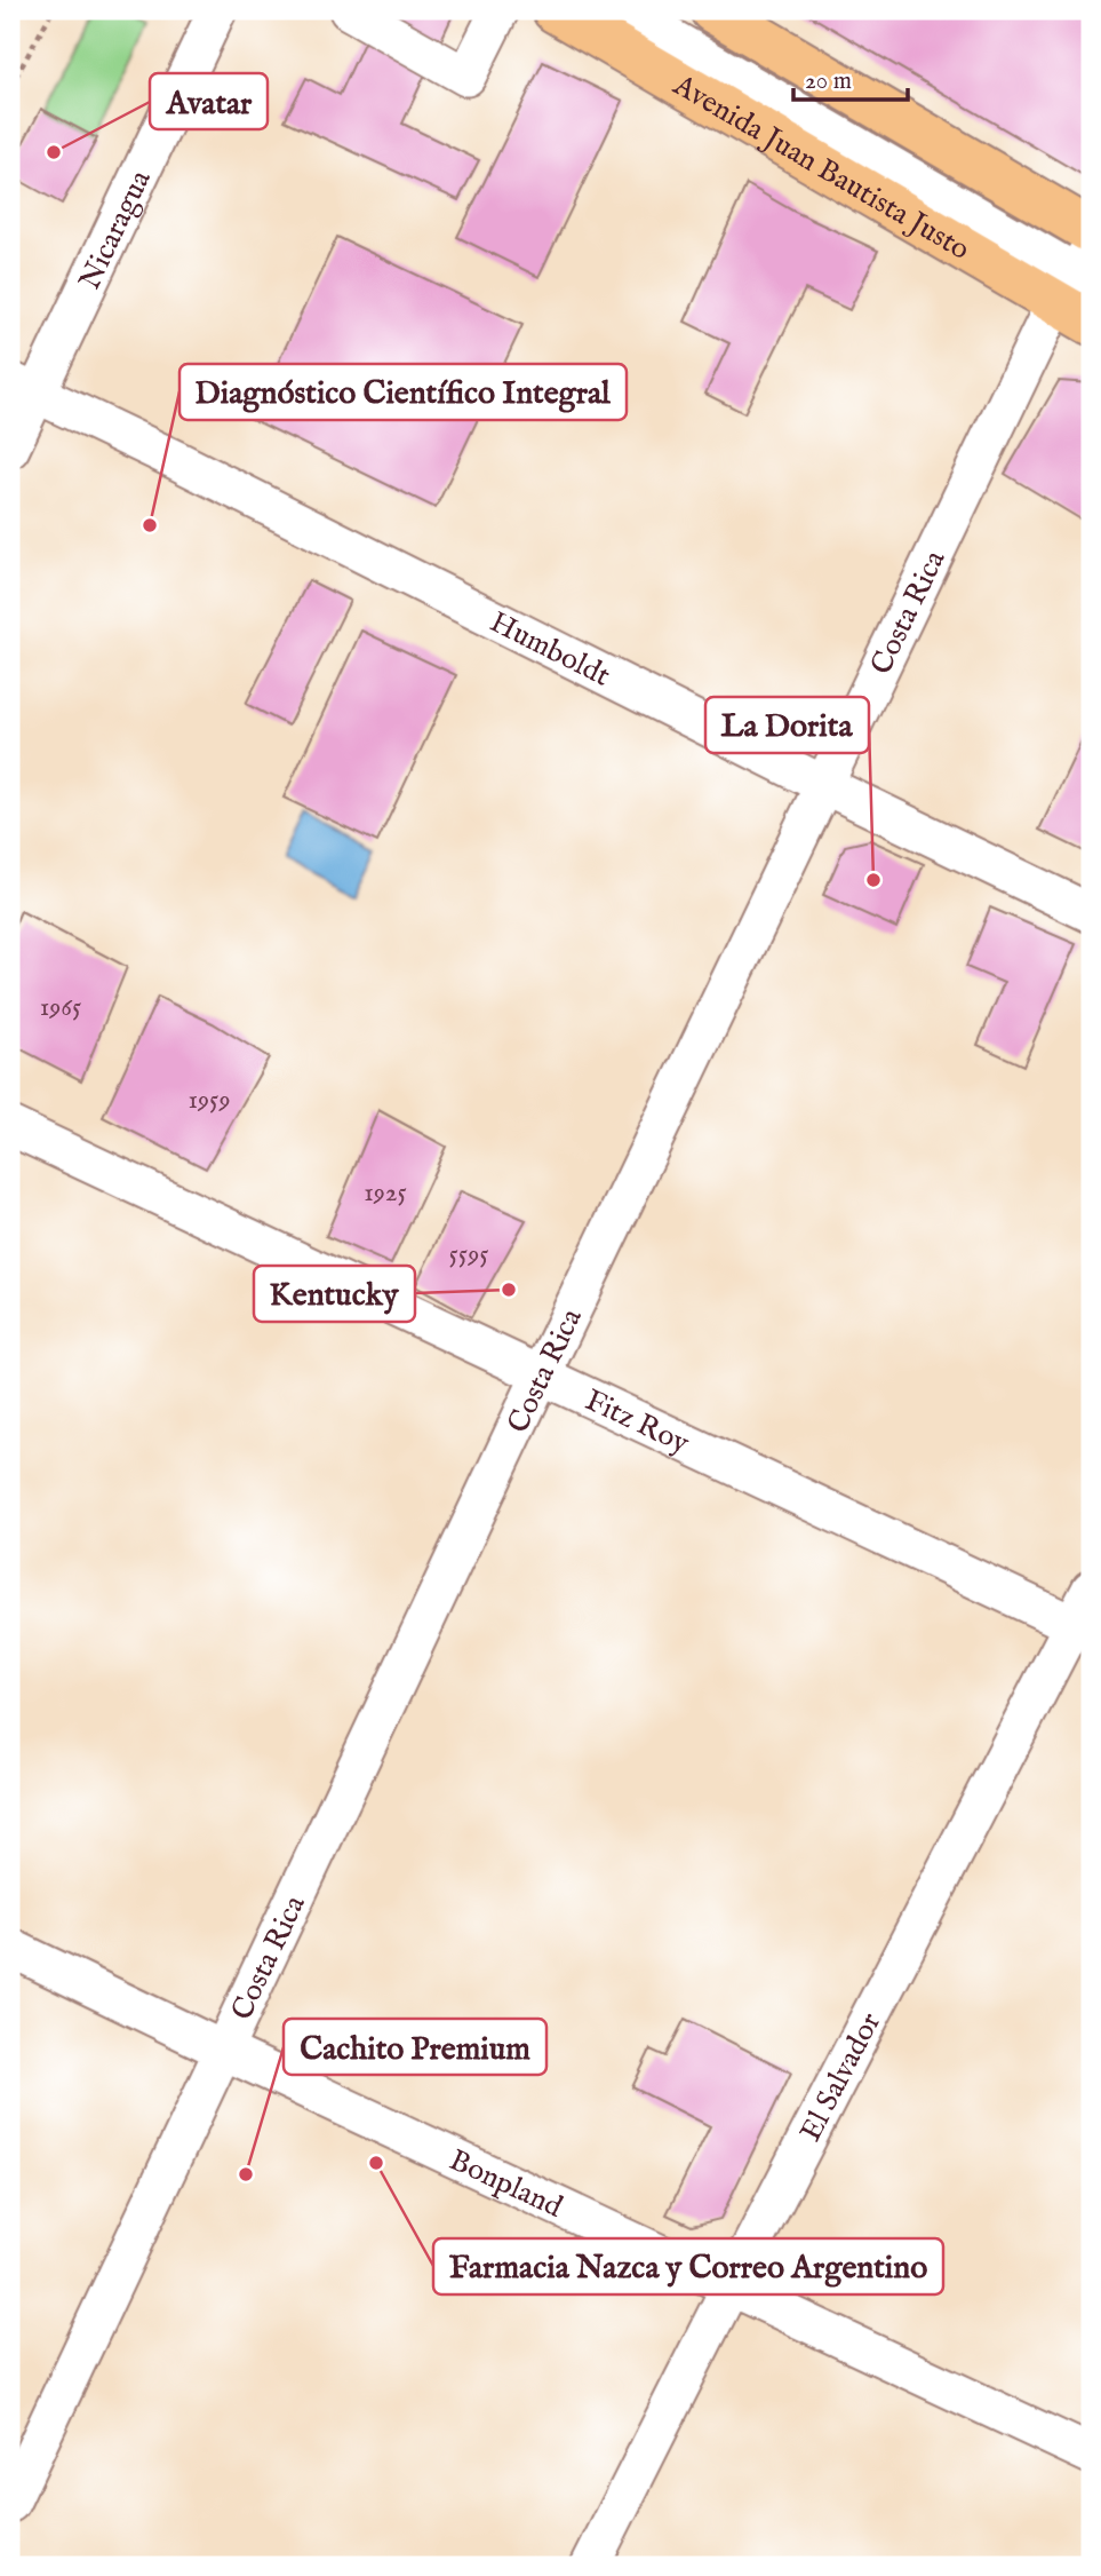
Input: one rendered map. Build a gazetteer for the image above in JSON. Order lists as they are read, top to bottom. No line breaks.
{"streets":{"main road":["Avenida Juan Bautista Justo"],"street":["Nicaragua","Costa Rica","Humboldt","Fitz Roy","El Salvador","Bonpland"]},"crossings":[["Avenida Juan Bautista Justo","Costa Rica"],["Nicaragua","Humboldt"],["Costa Rica","Humboldt"],["Costa Rica","Fitz Roy"],["Costa Rica","Bonpland"],["Fitz Roy","El Salvador"],["El Salvador","Bonpland"]],"places":["Avatar","Diagnóstico Científico Integral","La Dorita","Kentucky","Farmacia Nazca y Correo Argentino","Cachito Premium"],"house_numbers":["1965","1959","1925","5595"],"scale_bar":"20 m"}
